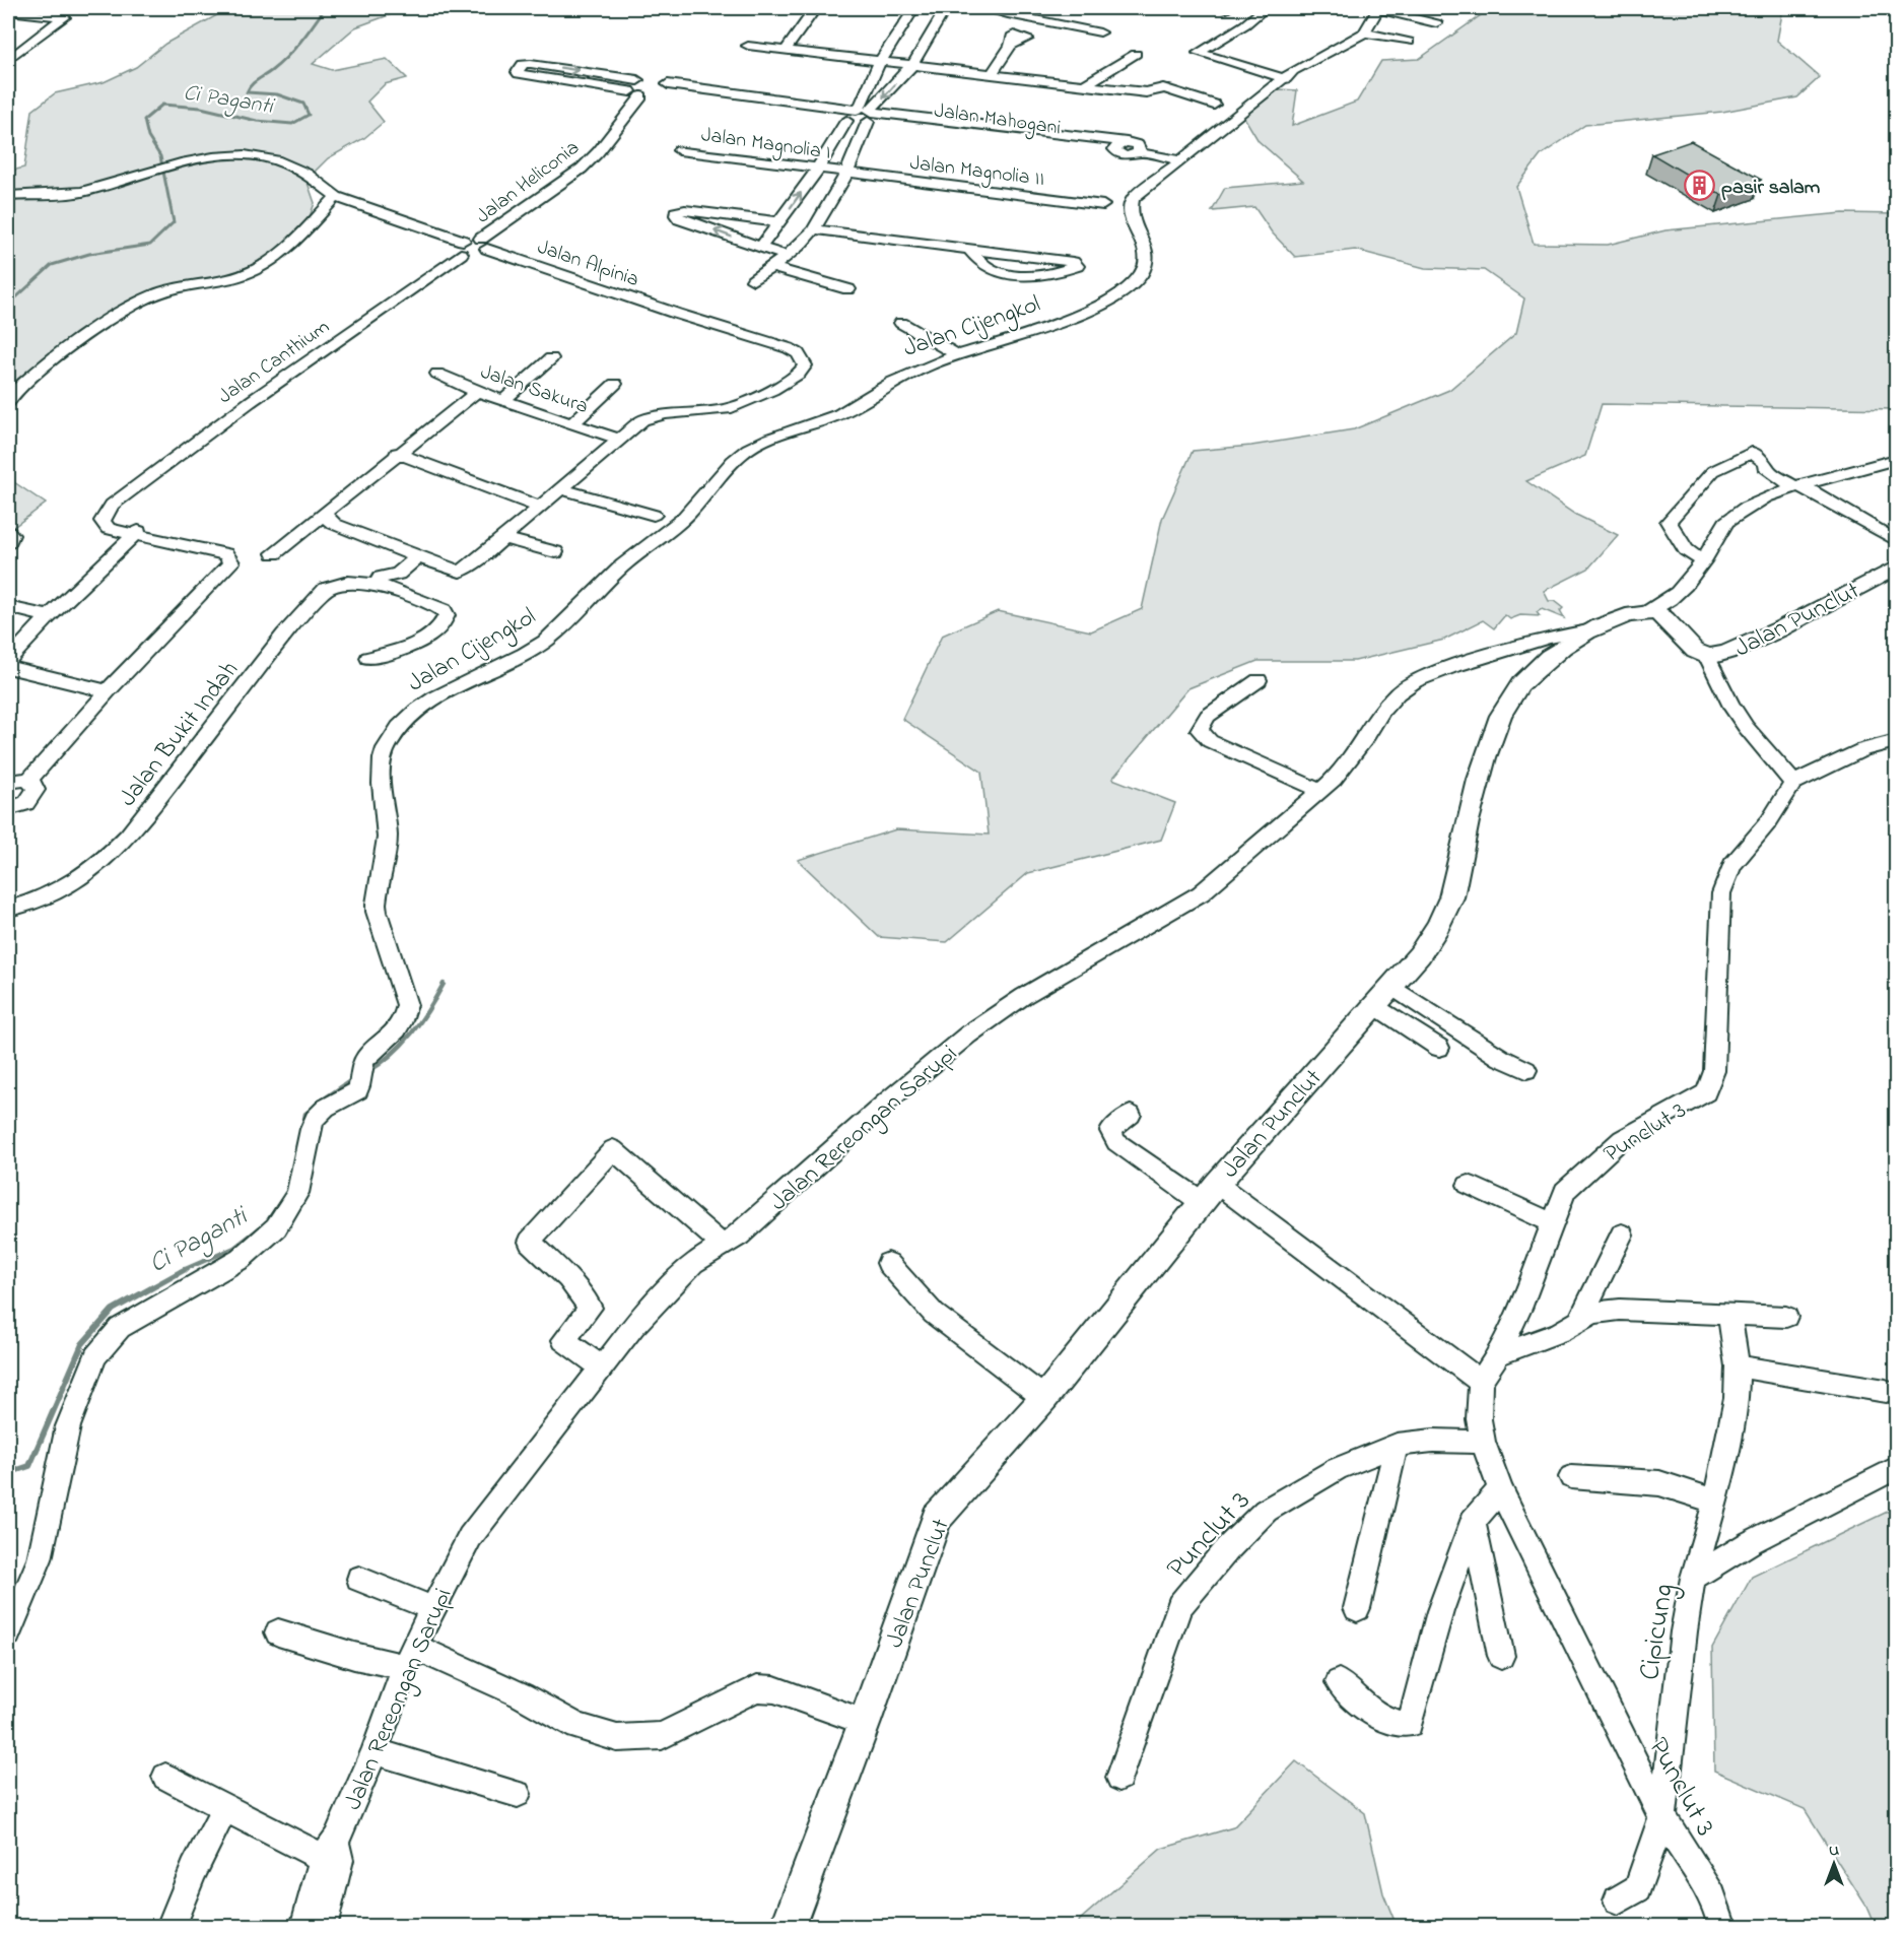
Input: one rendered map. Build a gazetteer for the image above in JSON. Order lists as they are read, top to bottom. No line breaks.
{"streets":{"main road":["Jalan Punclut"],"street":["Jalan Mahogani","Jalan Magnolia I","Jalan Magnolia II","Jalan Heliconia","Jalan Alpinia","Jalan Cijengkol","Jalan Canthium","Jalan Sakura","Jalan Bukit Indah","Jalan Rereongan Sarupi","Punclut 3","Cipicung"]},"crossings":[["Jalan Mahogani","Jalan Cijengkol"],["Jalan Magnolia I","Jalan Magnolia II"],["Jalan Heliconia","Jalan Alpinia"],["Jalan Alpinia","Jalan Sakura"],["Jalan Punclut","Jalan Rereongan Sarupi"],["Punclut 3","Cipicung"]],"water":["Ci Paganti"],"places":{"building":["pasir salam"]},"north":"top"}
